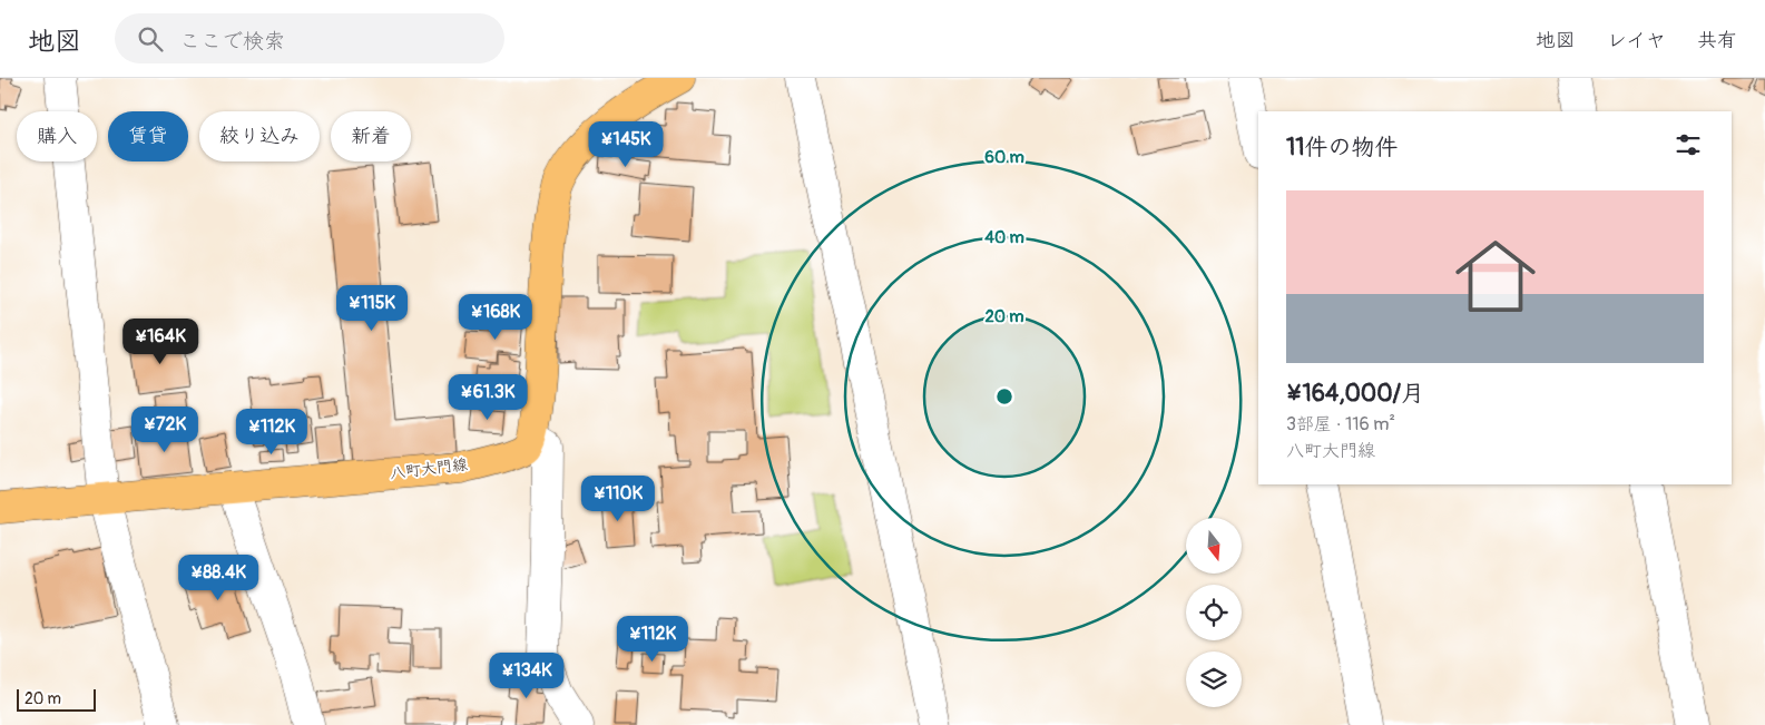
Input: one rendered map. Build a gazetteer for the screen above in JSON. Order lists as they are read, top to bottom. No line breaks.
{"streets":{"main road":["八町大門線"]},"scale_bar":"20 m","north":"bottom","page":{"header":"地図","search":"ここで検索","nav":["地図","レイヤ","共有"],"chip":["購入","賃貸","絞り込み","新着"],"heading":"11件の物件","price":["¥145K","¥115K","¥168K","¥164K","¥61.3K","¥72K","¥112K","¥110K","¥88.4K","¥112K","¥134K"],"list":[{"name":"¥164,000/月","note":"3部屋 · 116 m² · 八町大門線"}],"scale":"20 m"},"rings":["60 m","40 m","20 m"]}
